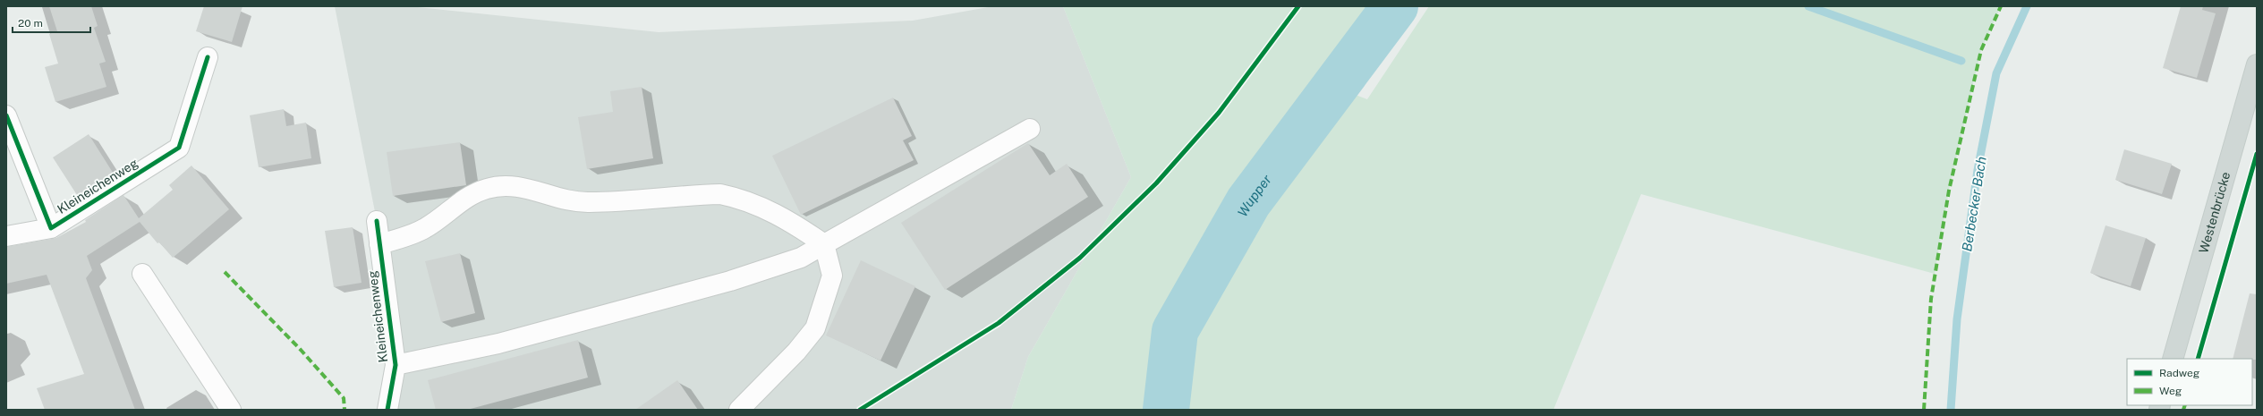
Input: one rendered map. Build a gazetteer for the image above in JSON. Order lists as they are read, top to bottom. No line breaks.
{"streets":{"main road":["Westenbrücke"],"street":["Kleineichenweg"]},"water":["Wupper","Berbecker Bach"],"legend":["Radweg","Weg"],"scale_bar":"20 m"}
